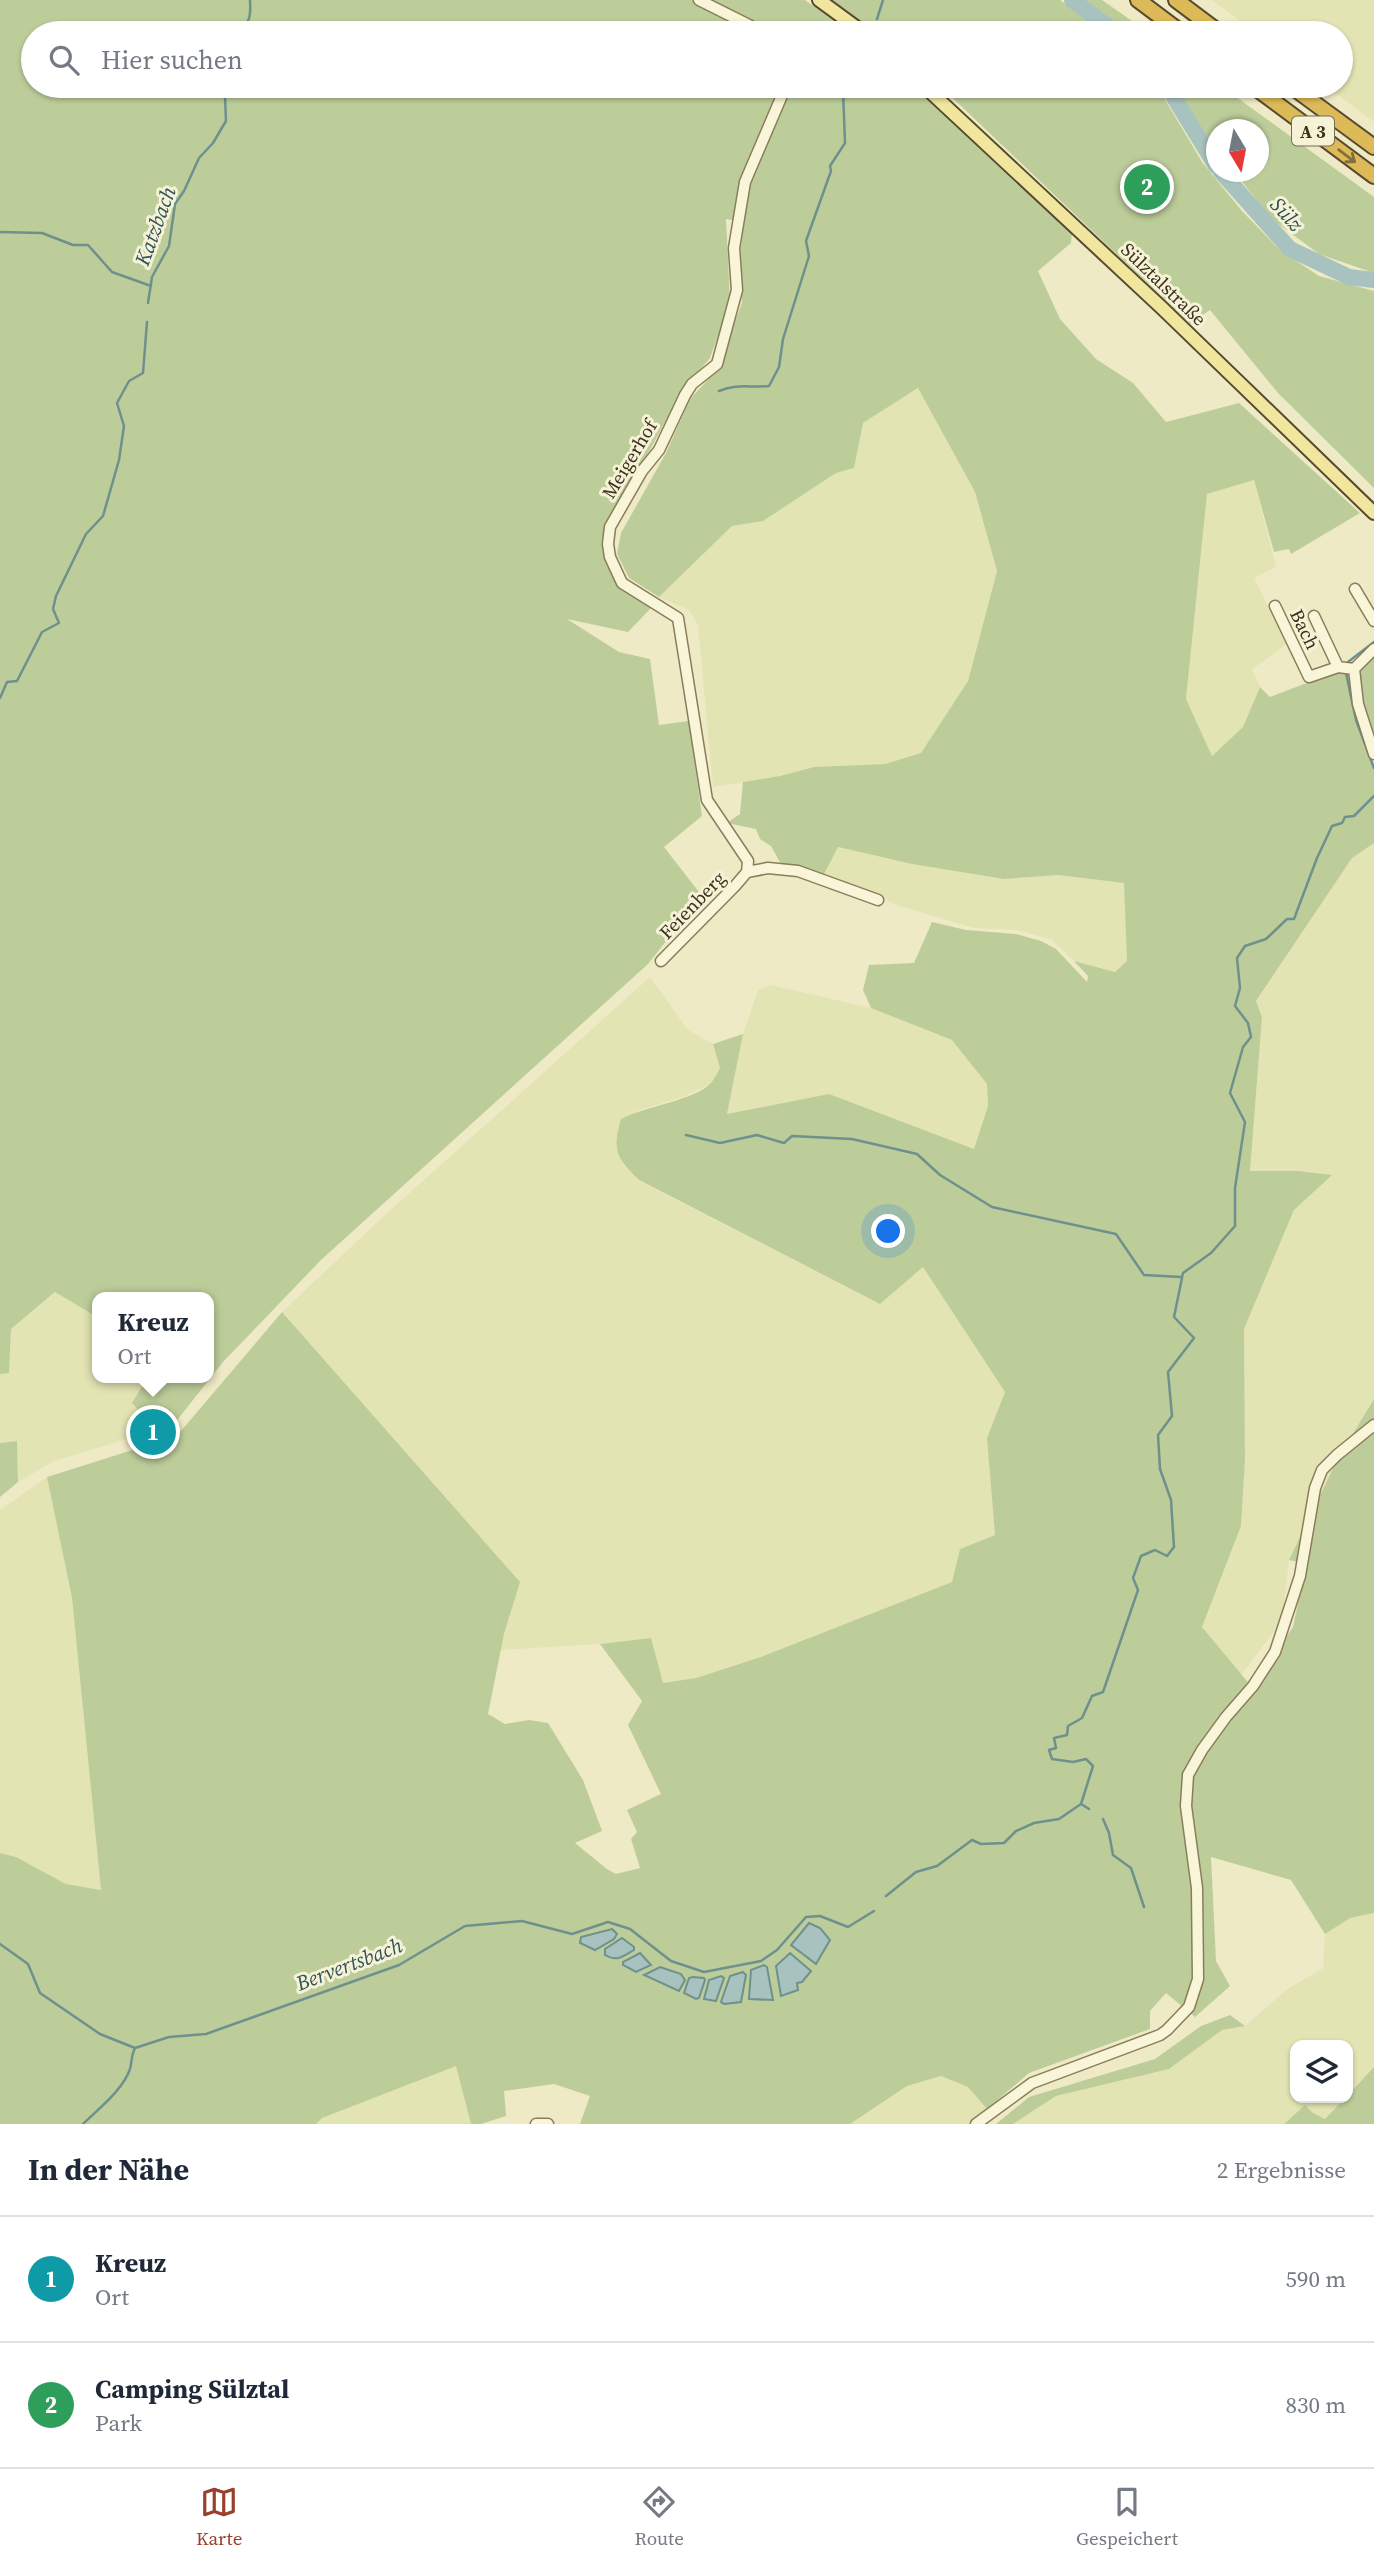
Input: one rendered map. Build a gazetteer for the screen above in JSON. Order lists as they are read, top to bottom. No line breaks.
{"streets":{"highway":["A 3"],"main road":["Sülztalstraße"],"street":["Meigerhof","Bach","Feienberg"]},"crossings":[["Meigerhof","Feienberg"]],"water":["Sülz","Katzbach","Bervertsbach"],"north":"bottom","page":{"search":"Hier suchen","pins":["2","1"],"popup":["Kreuz","Ort"],"heading":["In der Nähe","2 Ergebnisse"],"list":[{"mark":"1","name":"Kreuz","note":"Ort","value":"590 m"},{"mark":"2","name":"Camping Sülztal","note":"Park","value":"830 m"}],"nav":["Karte","Route","Gespeichert"]}}
